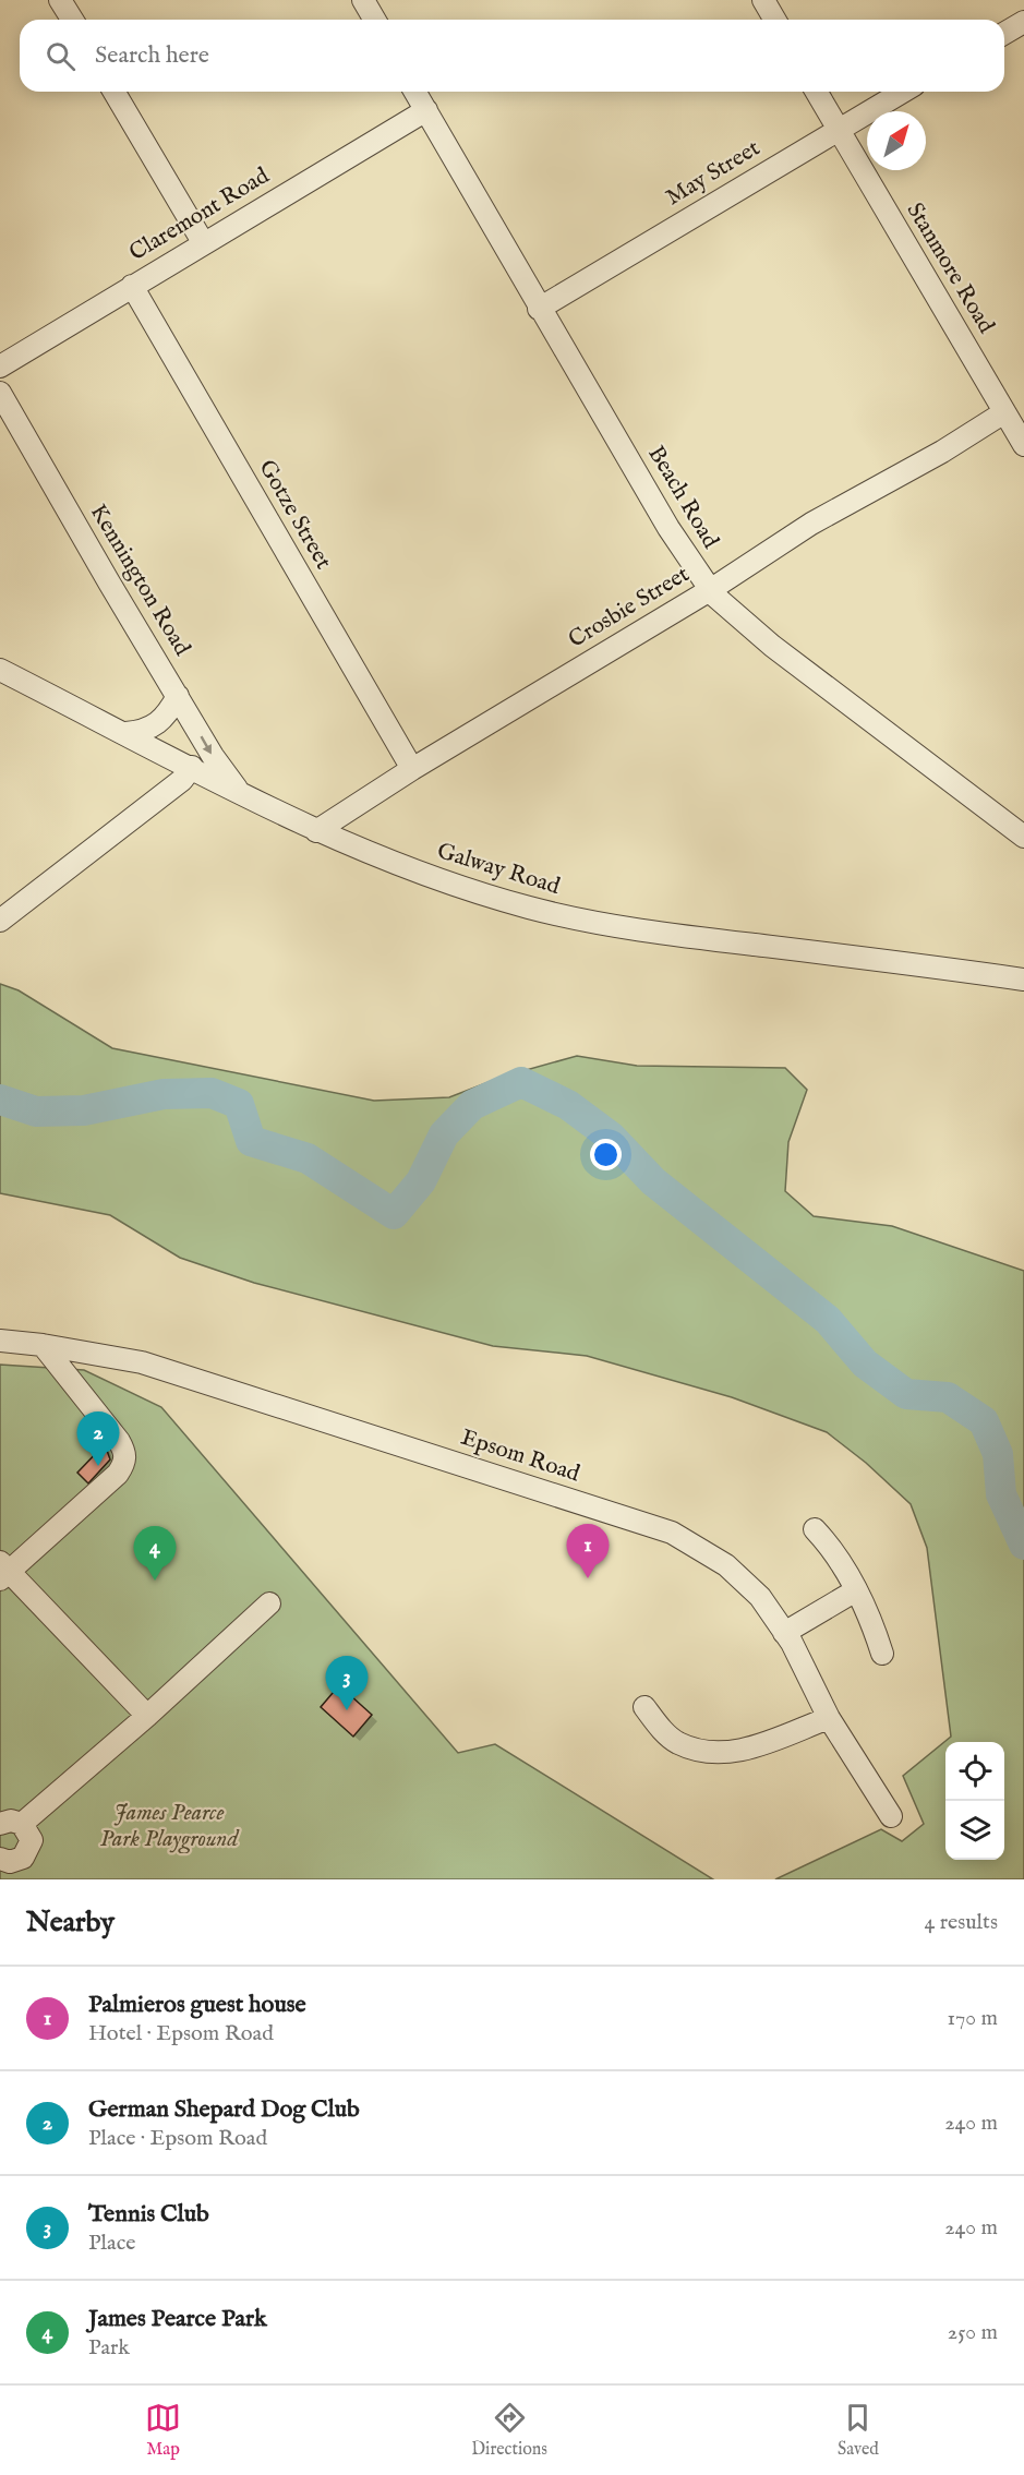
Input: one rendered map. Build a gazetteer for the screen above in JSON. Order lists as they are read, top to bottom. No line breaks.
{"streets":{"street":["May Street","Claremont Road","Stanmore Road","Beach Road","Gotze Street","Kennington Road","Crosbie Street","Galway Road","Epsom Road"]},"crossings":[["May Street","Stanmore Road"],["May Street","Beach Road"],["Claremont Road","Beach Road"],["Claremont Road","Gotze Street"],["Stanmore Road","Crosbie Street"],["Beach Road","Crosbie Street"],["Gotze Street","Crosbie Street"],["Kennington Road","Galway Road"],["Crosbie Street","Galway Road"]],"parks":["James Pearce Park Playground"],"north":"top right","page":{"search":"Search here","pins":["2","1","4","3"],"heading":["Nearby","4 results"],"list":[{"mark":"1","name":"Palmieros guest house","note":"Hotel · Epsom Road","value":"170 m"},{"mark":"2","name":"German Shepard Dog Club","note":"Place · Epsom Road","value":"240 m"},{"mark":"3","name":"Tennis Club","note":"Place","value":"240 m"},{"mark":"4","name":"James Pearce Park","note":"Park","value":"250 m"}],"nav":["Map","Directions","Saved"]}}
